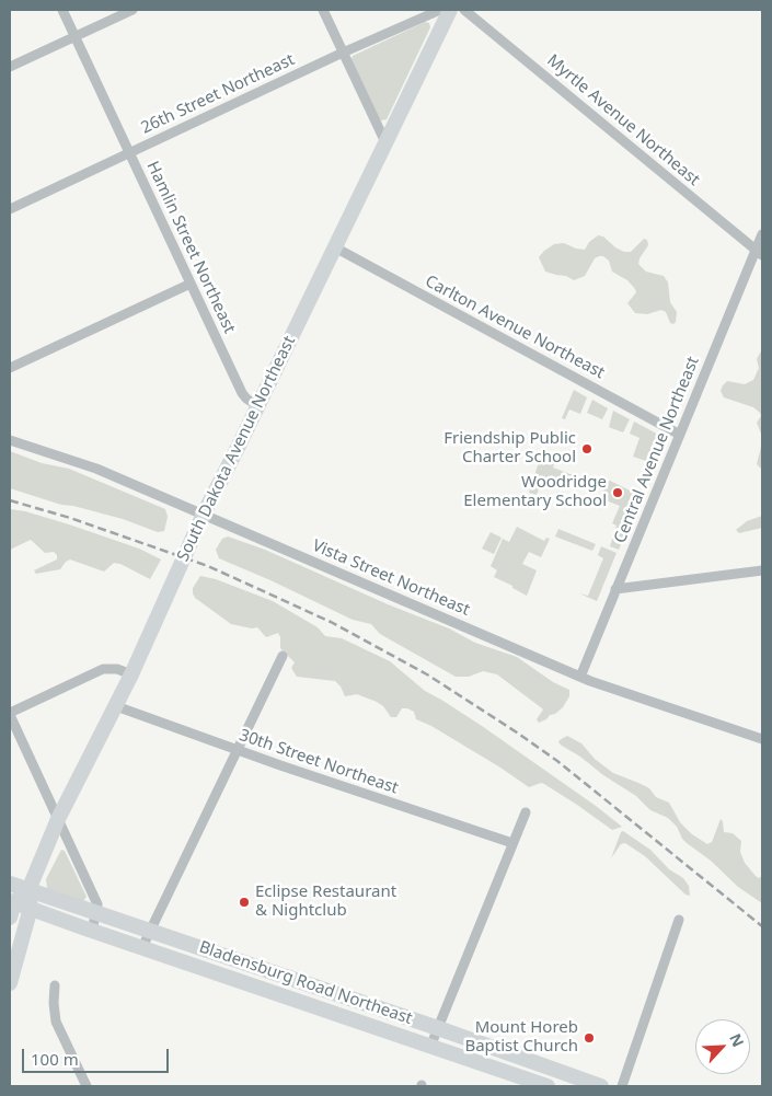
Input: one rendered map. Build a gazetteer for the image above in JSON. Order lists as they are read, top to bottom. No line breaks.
{"streets":{"main road":["South Dakota Avenue Northeast","Bladensburg Road Northeast"],"street":["26th Street Northeast","Myrtle Avenue Northeast","Hamlin Street Northeast","Carlton Avenue Northeast","Central Avenue Northeast","Vista Street Northeast","30th Street Northeast"]},"crossings":[["26th Street Northeast","Hamlin Street Northeast"],["Myrtle Avenue Northeast","Central Avenue Northeast"],["Hamlin Street Northeast","South Dakota Avenue Northeast"],["Carlton Avenue Northeast","South Dakota Avenue Northeast"],["Carlton Avenue Northeast","Central Avenue Northeast"],["South Dakota Avenue Northeast","Vista Street Northeast"],["South Dakota Avenue Northeast","30th Street Northeast"],["South Dakota Avenue Northeast","Bladensburg Road Northeast"],["Central Avenue Northeast","Vista Street Northeast"]],"places":["Friendship Public Charter School","Woodridge Elementary School","Eclipse Restaurant & Nightclub","Mount Horeb Baptist Church"],"scale_bar":"100 m","north":"top right"}
